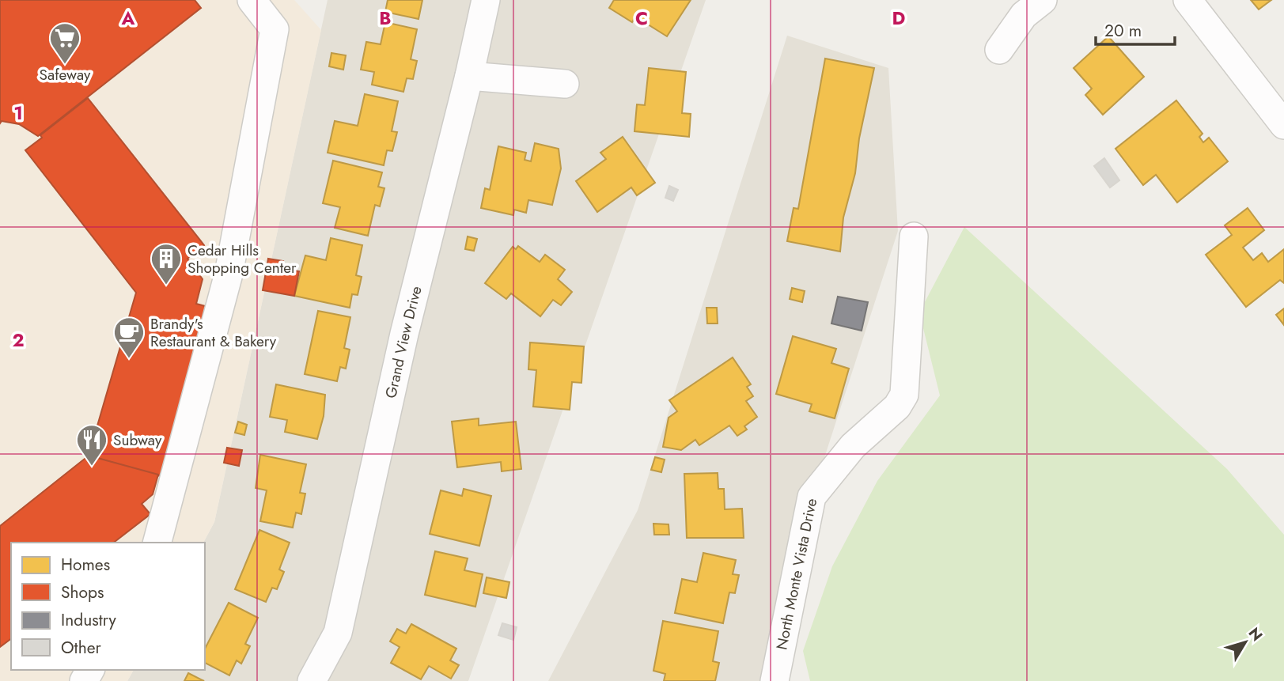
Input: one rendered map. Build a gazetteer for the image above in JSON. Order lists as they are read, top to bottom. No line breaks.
{"streets":{"street":["Grand View Drive","North Monte Vista Drive"]},"places":{"supermarket":["Safeway"],"building":["Cedar Hills Shopping Center"],"cafe":["Brandy's Restaurant & Bakery"],"restaurant":["Subway"]},"legend":["Homes","Shops","Industry","Other"],"scale_bar":"20 m","north":"top right","grid":{"columns":["A","B","C","D"],"rows":["1","2"]}}
